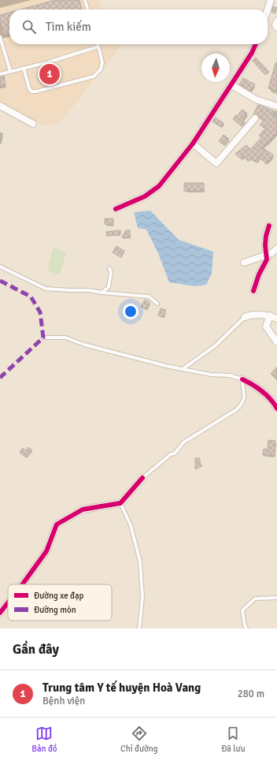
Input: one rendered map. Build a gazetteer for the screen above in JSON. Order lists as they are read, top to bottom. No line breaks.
{"legend":["Đường xe đạp","Đường mòn"],"north":"bottom","page":{"search":"Tìm kiếm","pins":"1","heading":"Gần đây","list":[{"mark":"1","name":"Trung tâm Y tế huyện Hoà Vang","note":"Bệnh viện","value":"280 m"}],"nav":["Bản đồ","Chỉ đường","Đã lưu"]}}
